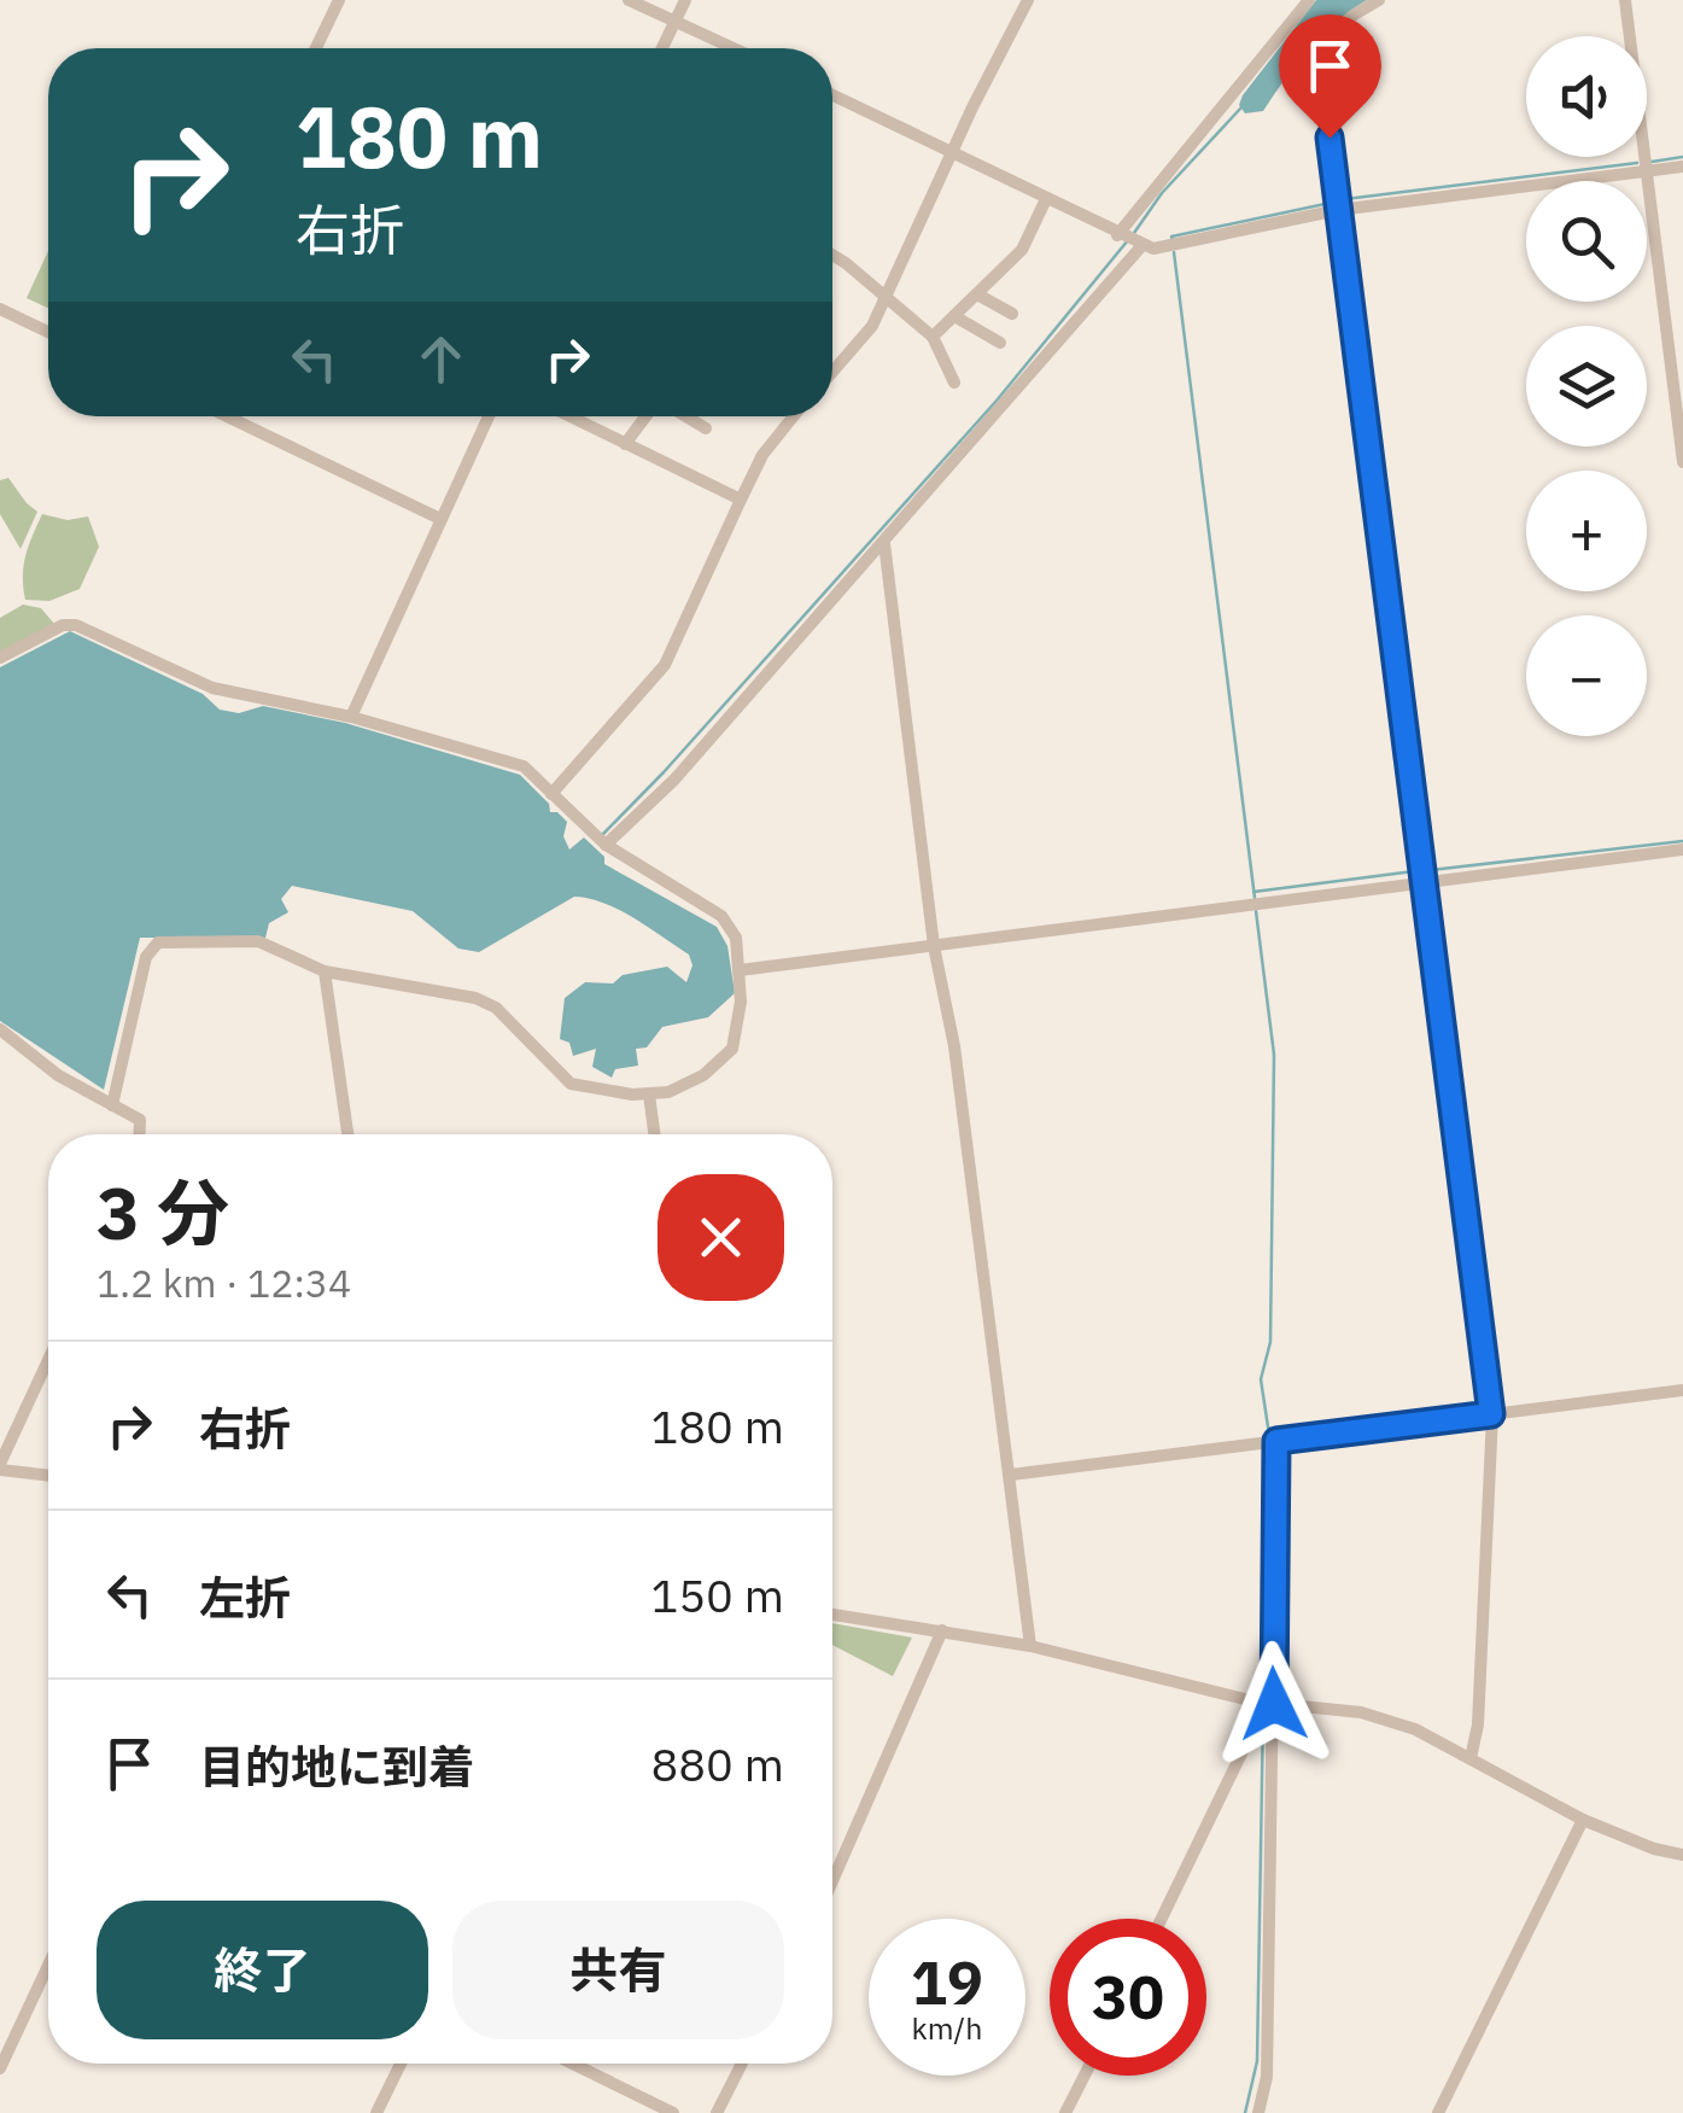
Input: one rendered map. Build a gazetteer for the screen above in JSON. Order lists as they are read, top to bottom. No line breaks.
{"page":{"map_buttons":["+","−"],"turn":["180 m","右折"],"heading":["3 分","1.2 km · 12:34"],"list":[{"name":"右折","value":"180 m"},{"name":"左折","value":"150 m"},{"name":"目的地に到着","value":"880 m"}],"buttons":["終了","共有"],"speed":"19 km/h","limit":"30"}}
